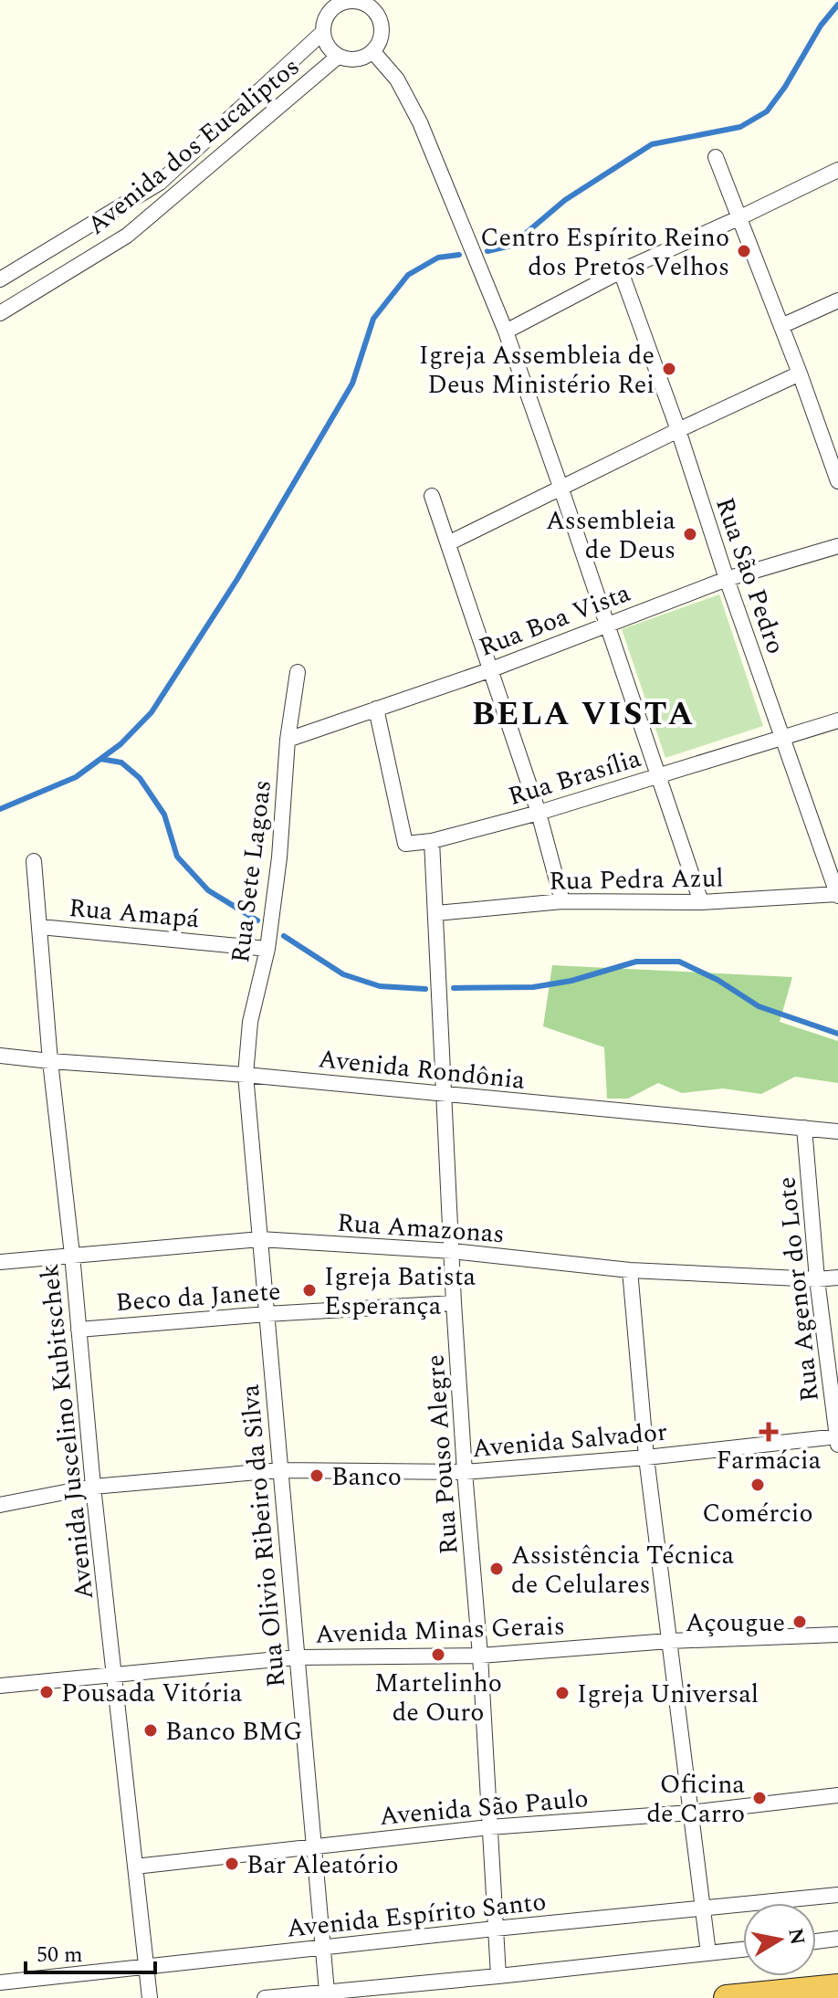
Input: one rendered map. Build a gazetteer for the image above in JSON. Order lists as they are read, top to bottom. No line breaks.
{"streets":{"street":["Avenida dos Eucaliptos","Rua São Pedro","Rua Boa Vista","Rua Brasília","Rua Sete Lagoas","Rua Pedra Azul","Rua Amapá","Avenida Rondônia","Rua Amazonas","Rua Agenor do Lote","Beco da Janete","Avenida Juscelino Kubitschek","Avenida Salvador","Rua Pouso Alegre","Rua Olivio Ribeiro da Silva","Avenida Minas Gerais","Avenida São Paulo","Avenida Espírito Santo"]},"crossings":[["Rua São Pedro","Rua Boa Vista"],["Rua São Pedro","Rua Brasília"],["Rua São Pedro","Rua Pedra Azul"],["Rua Boa Vista","Rua Brasília"],["Rua Boa Vista","Rua Sete Lagoas"],["Rua Brasília","Rua Pouso Alegre"],["Rua Sete Lagoas","Rua Amapá"],["Rua Sete Lagoas","Avenida Rondônia"],["Rua Sete Lagoas","Rua Olivio Ribeiro da Silva"],["Rua Pedra Azul","Rua Pouso Alegre"],["Rua Amapá","Avenida Juscelino Kubitschek"],["Avenida Rondônia","Rua Agenor do Lote"],["Avenida Rondônia","Avenida Juscelino Kubitschek"],["Avenida Rondônia","Rua Pouso Alegre"],["Avenida Rondônia","Rua Olivio Ribeiro da Silva"],["Rua Amazonas","Rua Agenor do Lote"],["Rua Amazonas","Avenida Juscelino Kubitschek"],["Rua Amazonas","Rua Pouso Alegre"],["Rua Amazonas","Rua Olivio Ribeiro da Silva"],["Rua Agenor do Lote","Avenida Salvador"],["Beco da Janete","Avenida Juscelino Kubitschek"],["Beco da Janete","Rua Pouso Alegre"],["Beco da Janete","Rua Olivio Ribeiro da Silva"],["Avenida Juscelino Kubitschek","Avenida Salvador"],["Avenida Juscelino Kubitschek","Avenida Minas Gerais"],["Avenida Juscelino Kubitschek","Avenida São Paulo"],["Avenida Juscelino Kubitschek","Avenida Espírito Santo"],["Avenida Salvador","Rua Pouso Alegre"],["Avenida Salvador","Rua Olivio Ribeiro da Silva"],["Rua Pouso Alegre","Avenida Minas Gerais"],["Rua Pouso Alegre","Avenida São Paulo"],["Rua Pouso Alegre","Avenida Espírito Santo"],["Rua Olivio Ribeiro da Silva","Avenida Minas Gerais"],["Rua Olivio Ribeiro da Silva","Avenida São Paulo"],["Rua Olivio Ribeiro da Silva","Avenida Espírito Santo"]],"districts":["BELA VISTA"],"places":{"other":["Centro Espírito Reino dos Pretos Velhos","Igreja Assembleia de Deus Ministério Rei","Assembleia de Deus","Igreja Batista Esperança","Banco","Comércio","Assistência Técnica de Celulares","Açougue","Martelinho de Ouro","Pousada Vitória","Igreja Universal","Banco BMG","Oficina de Carro","Bar Aleatório"],"health":["Farmácia"]},"scale_bar":"50 m","north":"right"}
